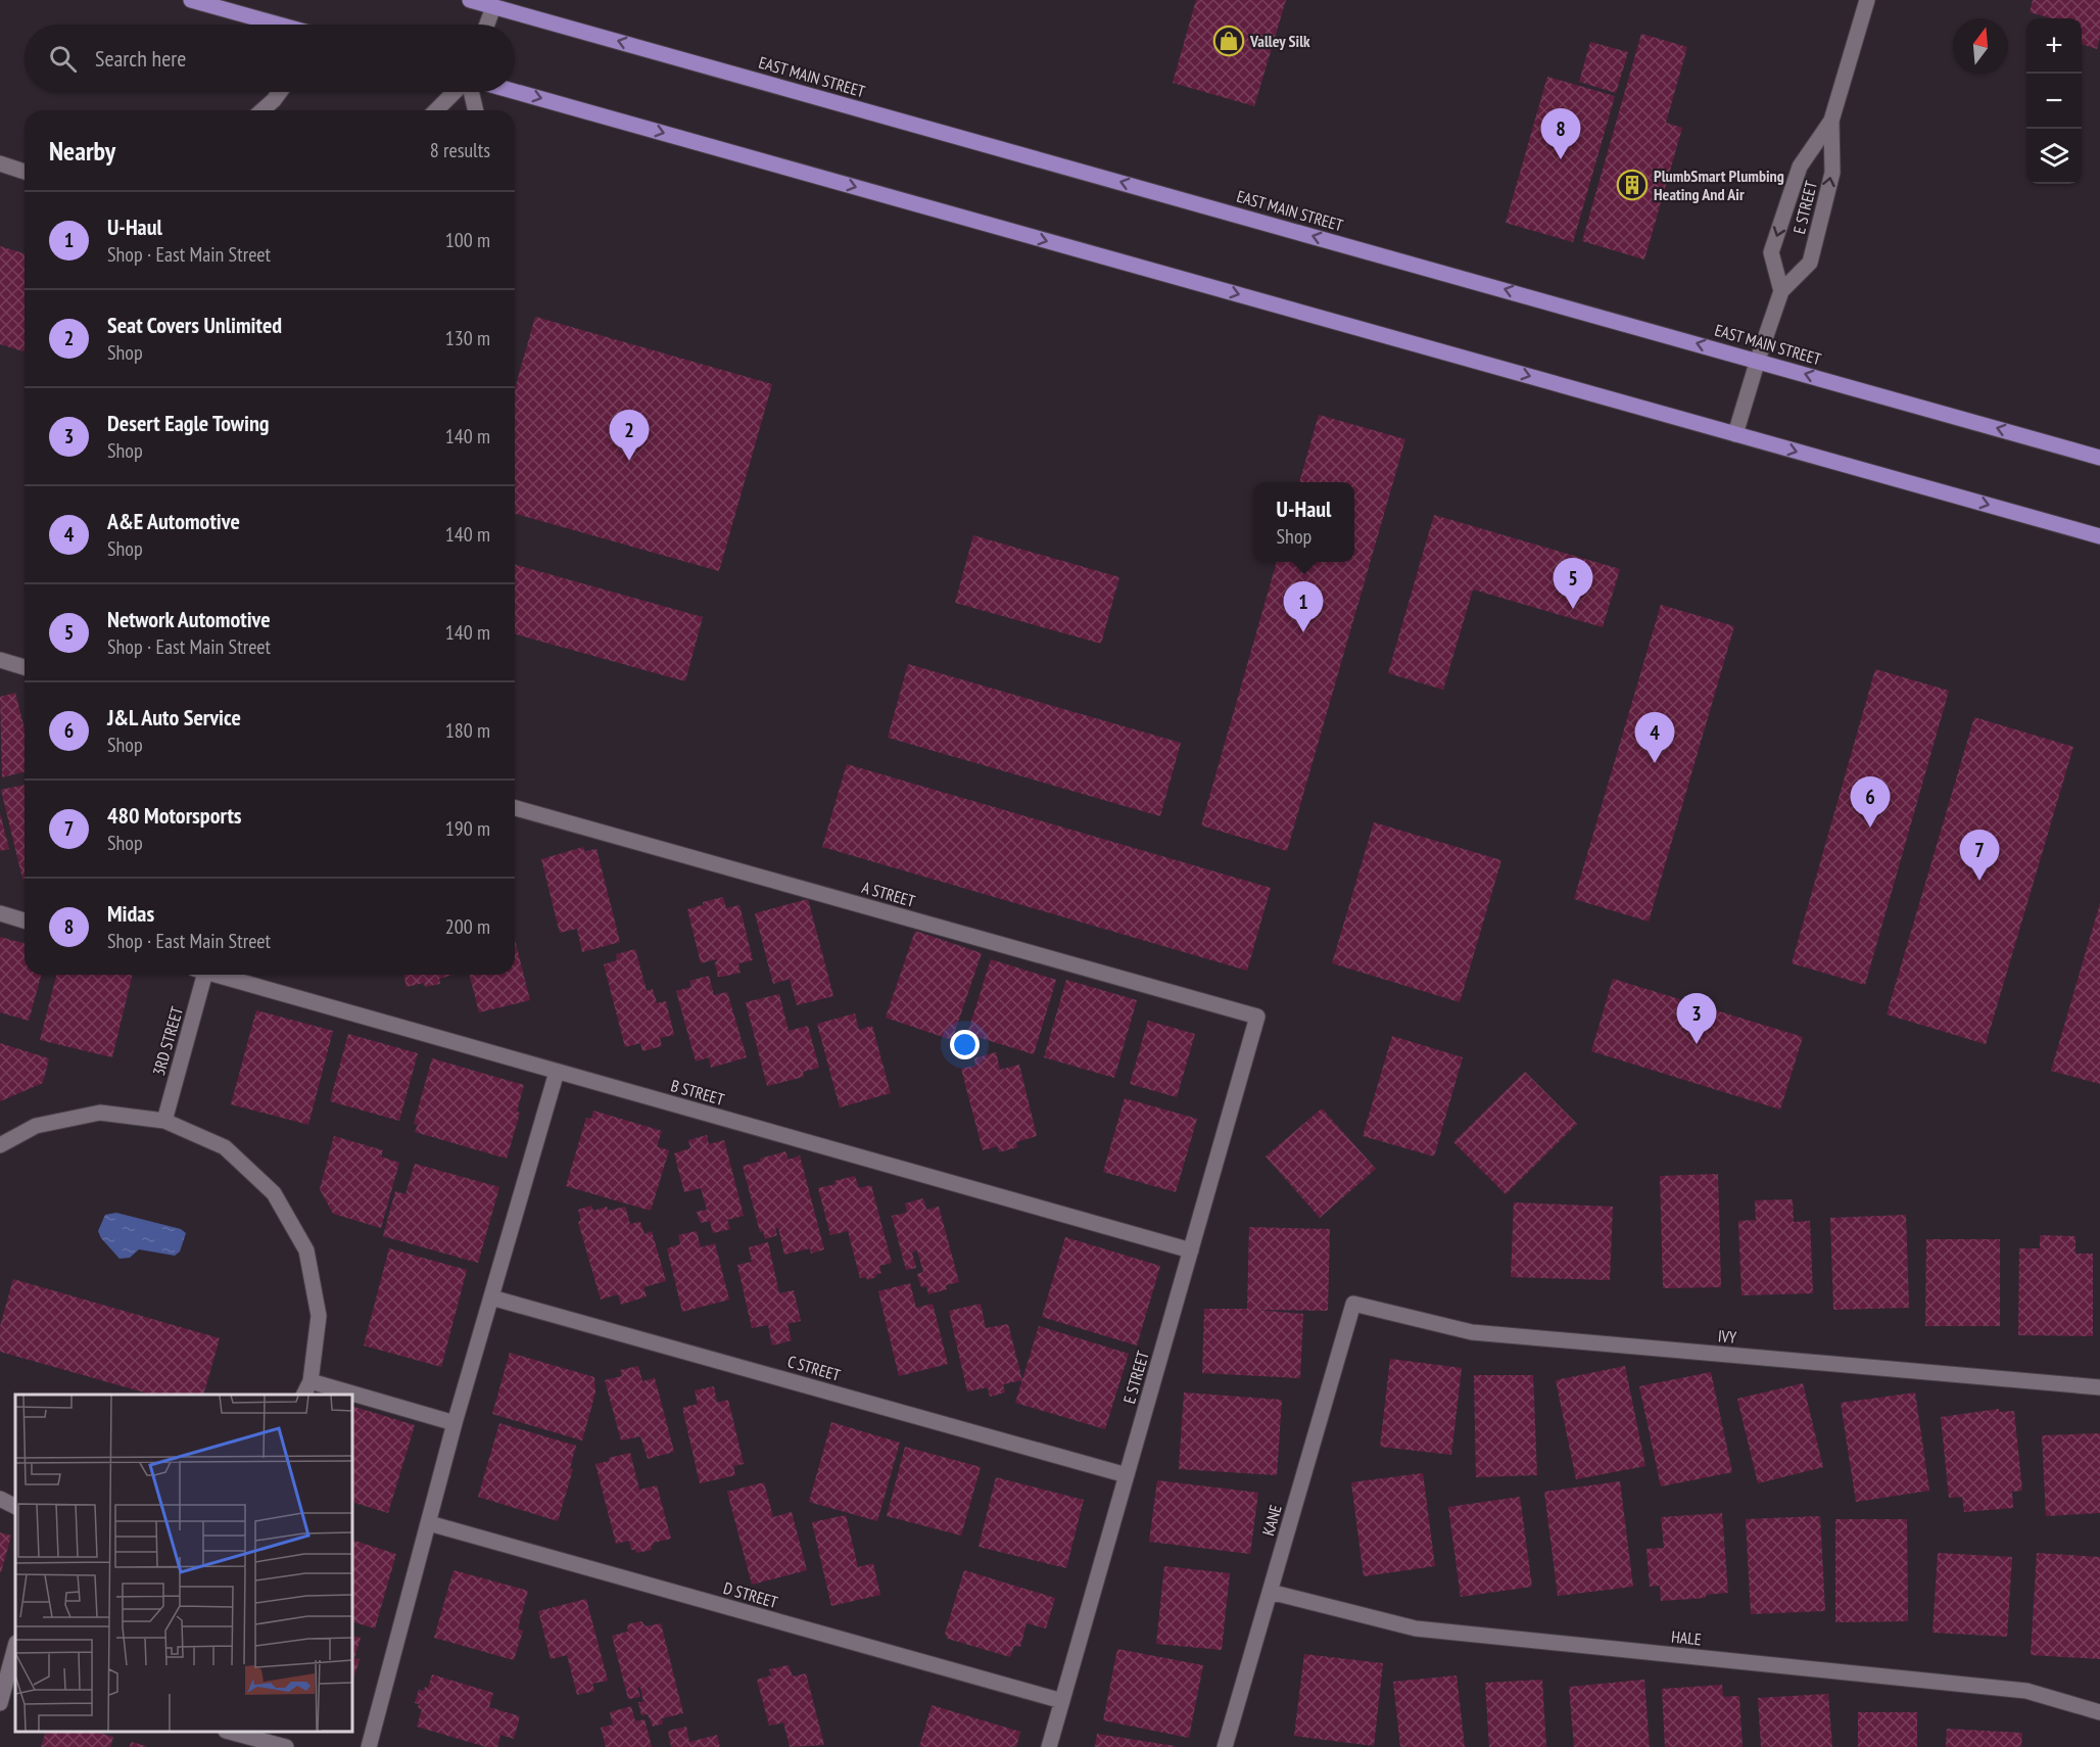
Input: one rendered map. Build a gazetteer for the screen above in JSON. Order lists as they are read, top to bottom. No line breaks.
{"streets":{"main road":["EAST MAIN STREET"],"lane":["E STREET","A STREET","3RD STREET","B STREET","IVY","C STREET","KANE","D STREET","HALE"]},"crossings":[["EAST MAIN STREET","E STREET"],["E STREET","A STREET"],["E STREET","B STREET"],["E STREET","C STREET"],["E STREET","D STREET"],["IVY","KANE"],["KANE","HALE"]],"places":{"shop":["Valley Silk"],"building":["PlumbSmart Plumbing Heating And Air"]},"north":"top","page":{"map_buttons":["+","−"],"search":"Search here","pins":["8","2","5","1","4","6","7","3"],"heading":["Nearby","8 results"],"list":[{"mark":"1","name":"U-Haul","note":"Shop · East Main Street","value":"100 m"},{"mark":"2","name":"Seat Covers Unlimited","note":"Shop","value":"130 m"},{"mark":"3","name":"Desert Eagle Towing","note":"Shop","value":"140 m"},{"mark":"4","name":"A&E Automotive","note":"Shop","value":"140 m"},{"mark":"5","name":"Network Automotive","note":"Shop · East Main Street","value":"140 m"},{"mark":"6","name":"J&L Auto Service","note":"Shop","value":"180 m"},{"mark":"7","name":"480 Motorsports","note":"Shop","value":"190 m"},{"mark":"8","name":"Midas","note":"Shop · East Main Street","value":"200 m"}],"popup":["U-Haul","Shop"]}}
